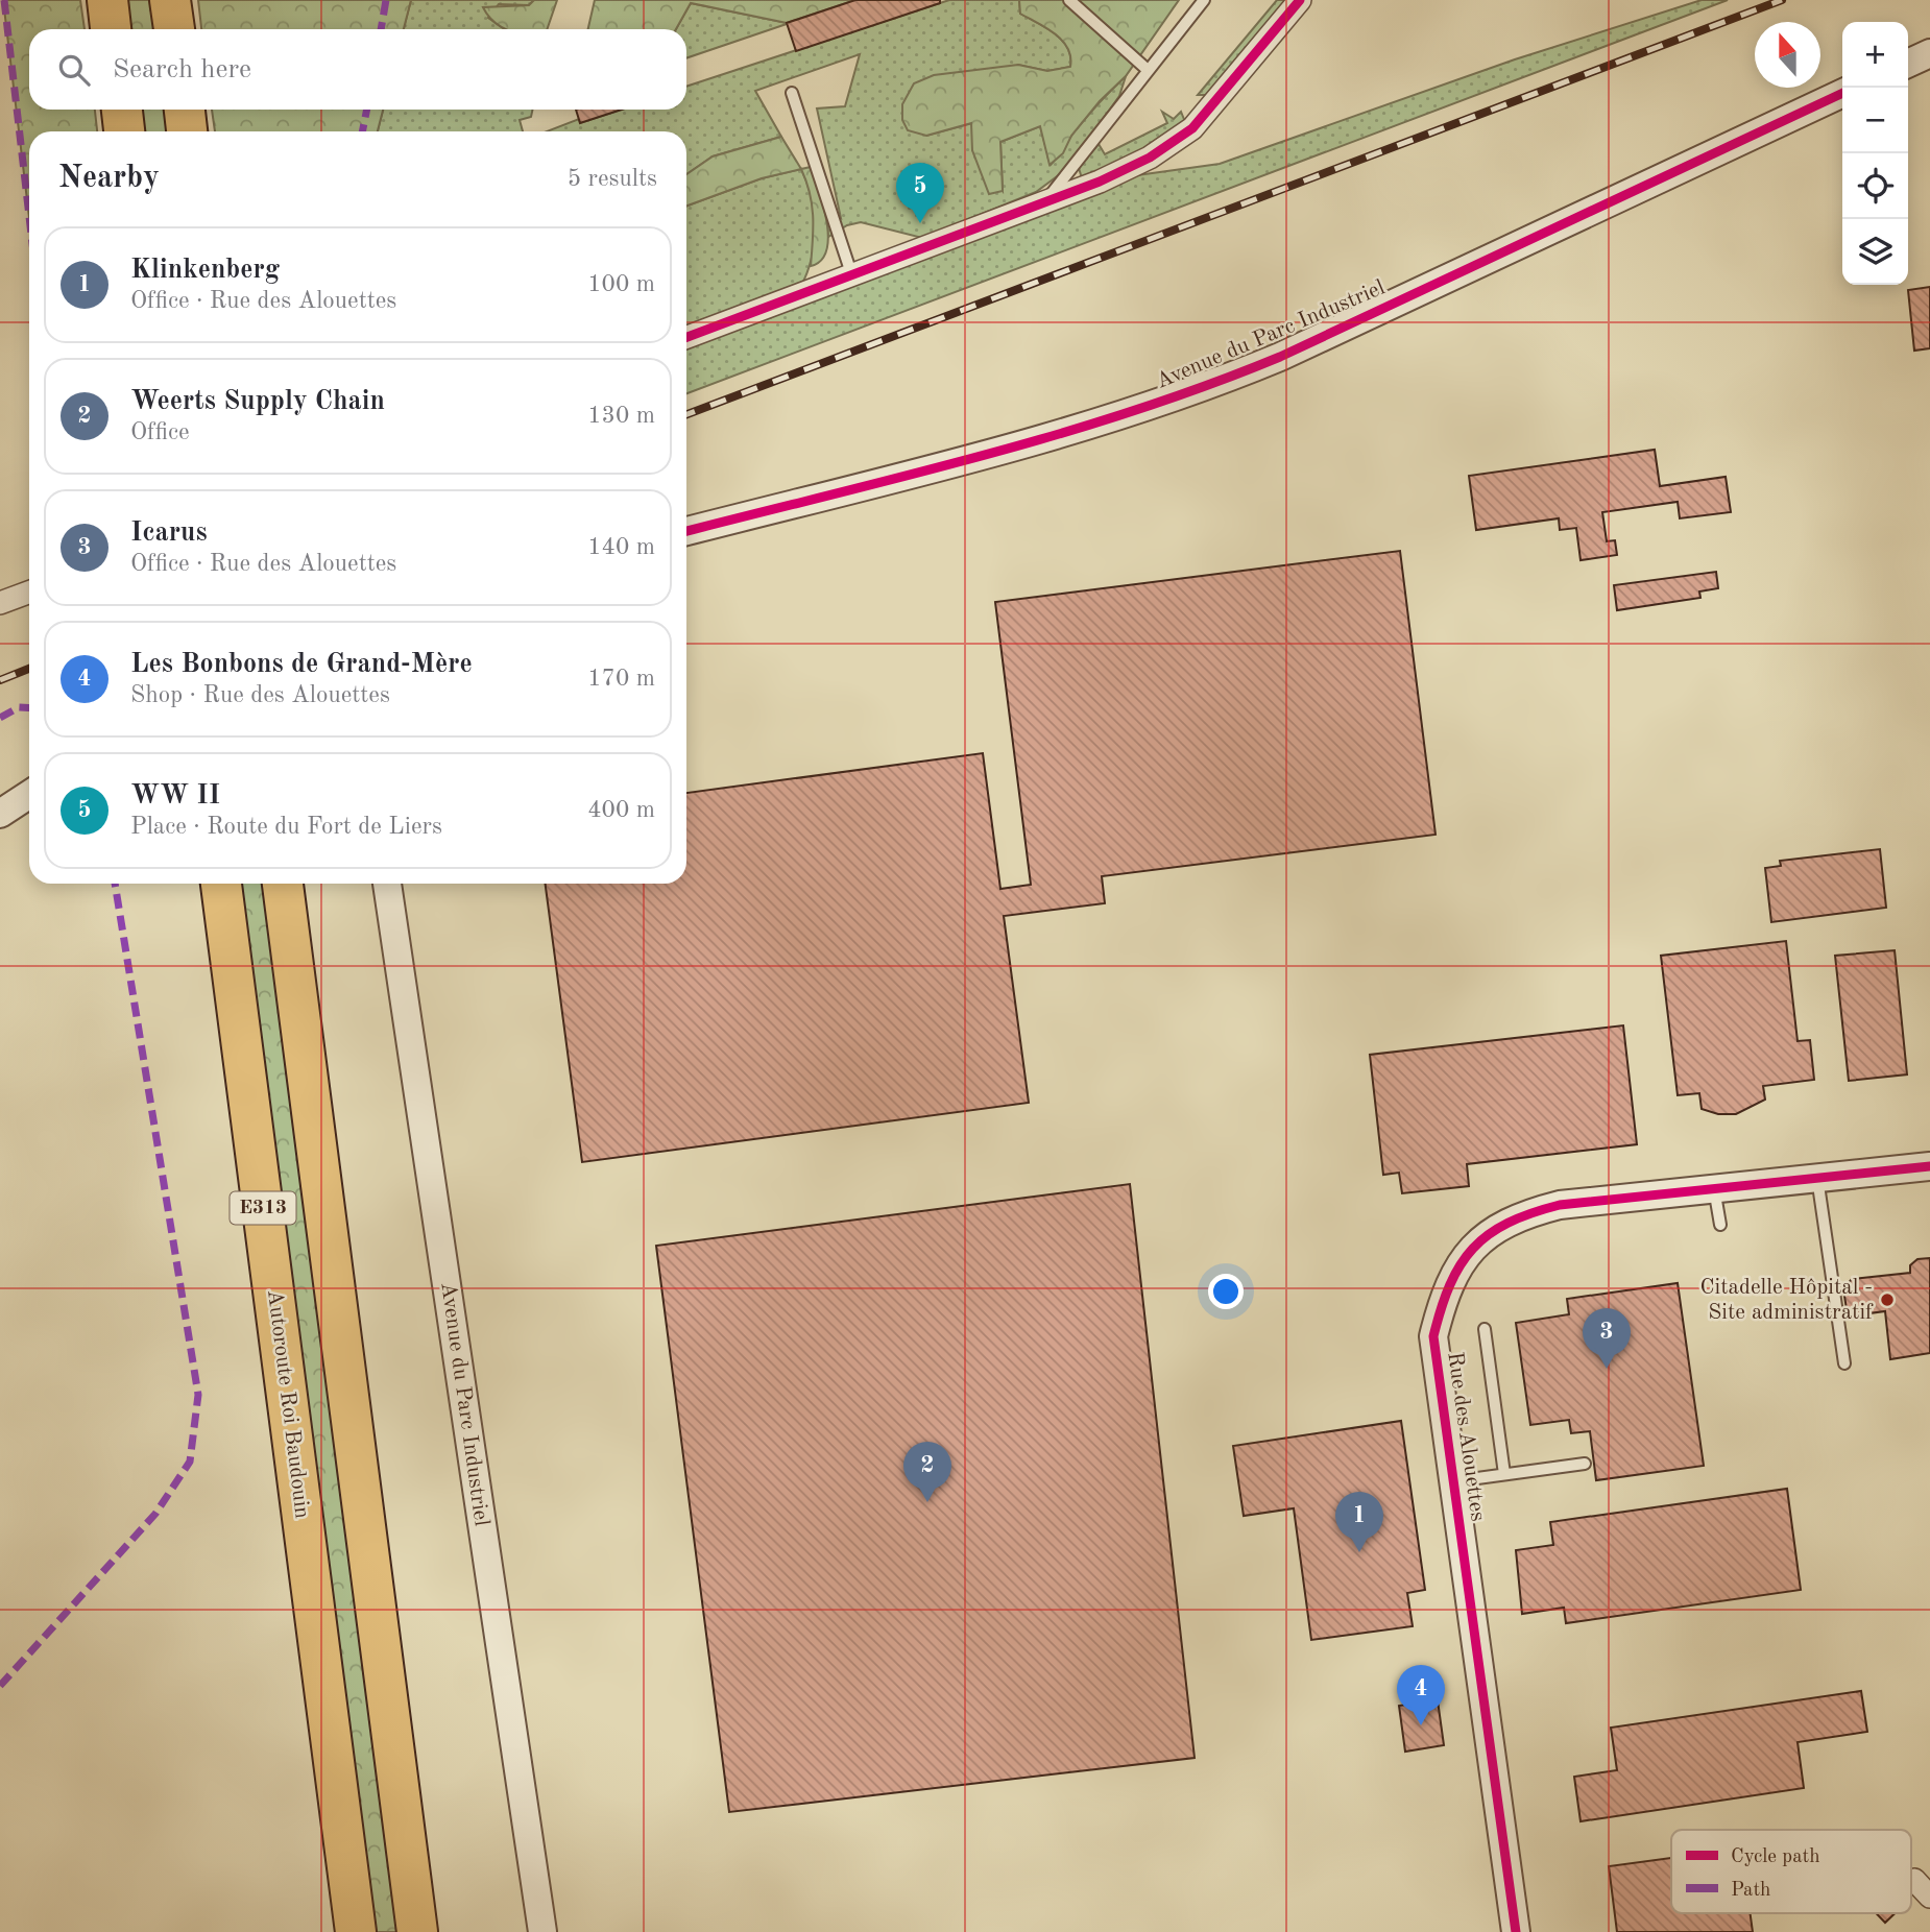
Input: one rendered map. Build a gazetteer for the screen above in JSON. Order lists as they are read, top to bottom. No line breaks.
{"streets":{"highway":["E313","Autoroute Roi Baudouin"],"street":["Avenue du Parc Industriel","Rue des Alouettes"]},"places":["Citadelle Hôpital - Site administratif"],"legend":["Cycle path","Path"],"north":"top","page":{"map_buttons":["+","−"],"search":"Search here","heading":["Nearby","5 results"],"pins":["5","3","2","1","4"],"list":[{"mark":"1","name":"Klinkenberg","note":"Office · Rue des Alouettes","value":"100 m"},{"mark":"2","name":"Weerts Supply Chain","note":"Office","value":"130 m"},{"mark":"3","name":"Icarus","note":"Office · Rue des Alouettes","value":"140 m"},{"mark":"4","name":"Les Bonbons de Grand-Mère","note":"Shop · Rue des Alouettes","value":"170 m"},{"mark":"5","name":"WW II","note":"Place · Route du Fort de Liers","value":"400 m"}]}}
